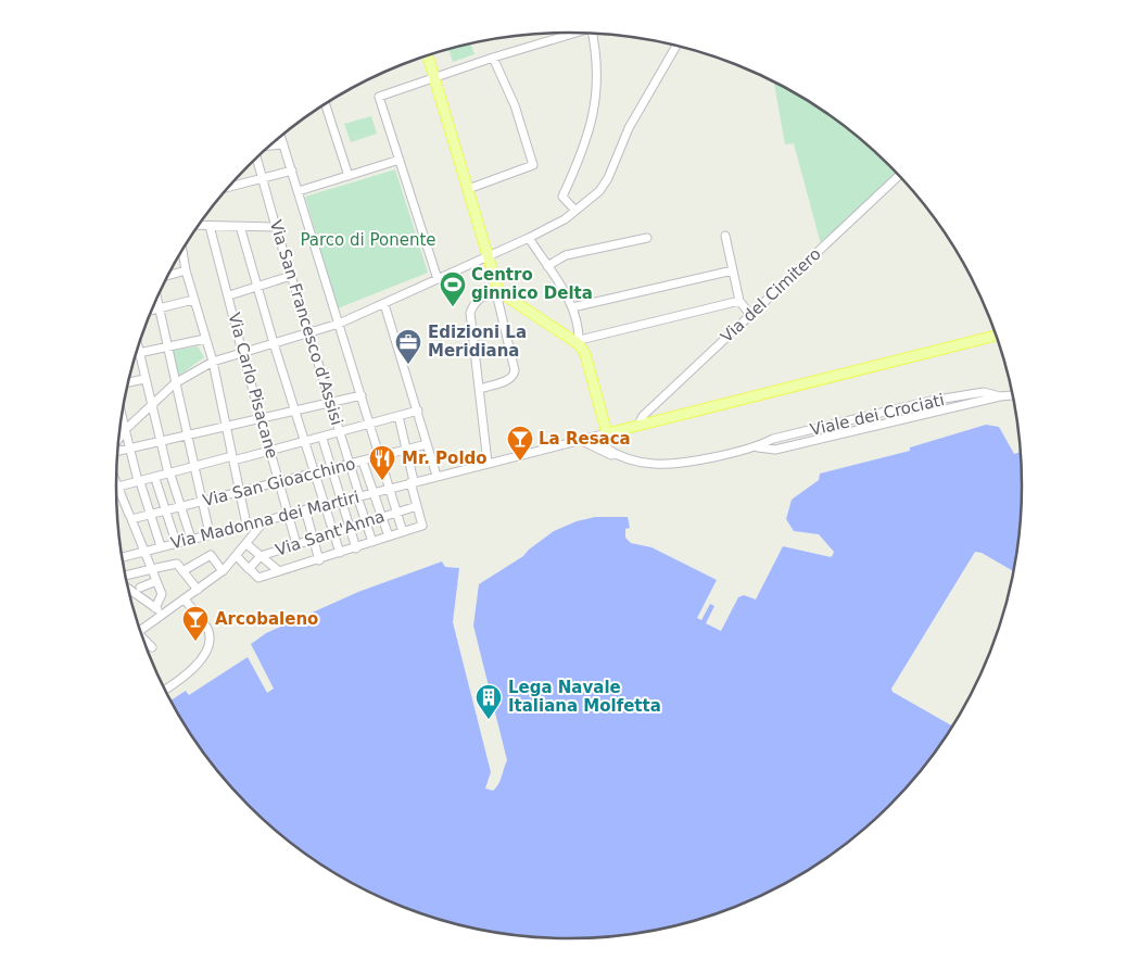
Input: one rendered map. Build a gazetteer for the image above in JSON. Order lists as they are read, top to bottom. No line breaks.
{"streets":{"street":["Via del Cimitero","Via San Francesco d'Assisi","Via Carlo Pisacane","Viale dei Crociati","Via San Gioacchino","Via Madonna dei Martiri","Via Sant'Anna"]},"crossings":[["Via San Francesco d'Assisi","Via San Gioacchino"],["Via San Francesco d'Assisi","Via Madonna dei Martiri"],["Via San Francesco d'Assisi","Via Sant'Anna"],["Via Carlo Pisacane","Via San Gioacchino"],["Via Carlo Pisacane","Via Madonna dei Martiri"],["Via Carlo Pisacane","Via Sant'Anna"],["Viale dei Crociati","Via Madonna dei Martiri"]],"parks":["Parco di Ponente"],"places":{"sports":["Centro ginnico Delta"],"office":["Edizioni La Meridiana"],"bar":["La Resaca","Arcobaleno"],"restaurant":["Mr. Poldo"],"building":["Lega Navale Italiana Molfetta"]}}
